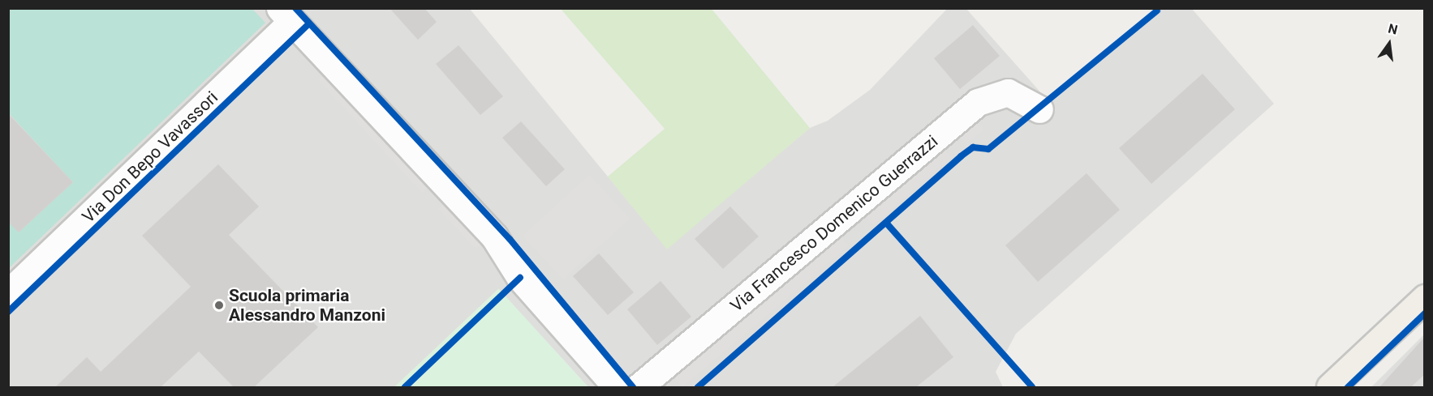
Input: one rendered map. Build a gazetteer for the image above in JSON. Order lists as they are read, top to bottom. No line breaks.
{"streets":{"street":["Via Don Bepo Vavassori","Via Francesco Domenico Guerrazzi"]},"places":["Scuola primaria Alessandro Manzoni"],"north":"top"}
